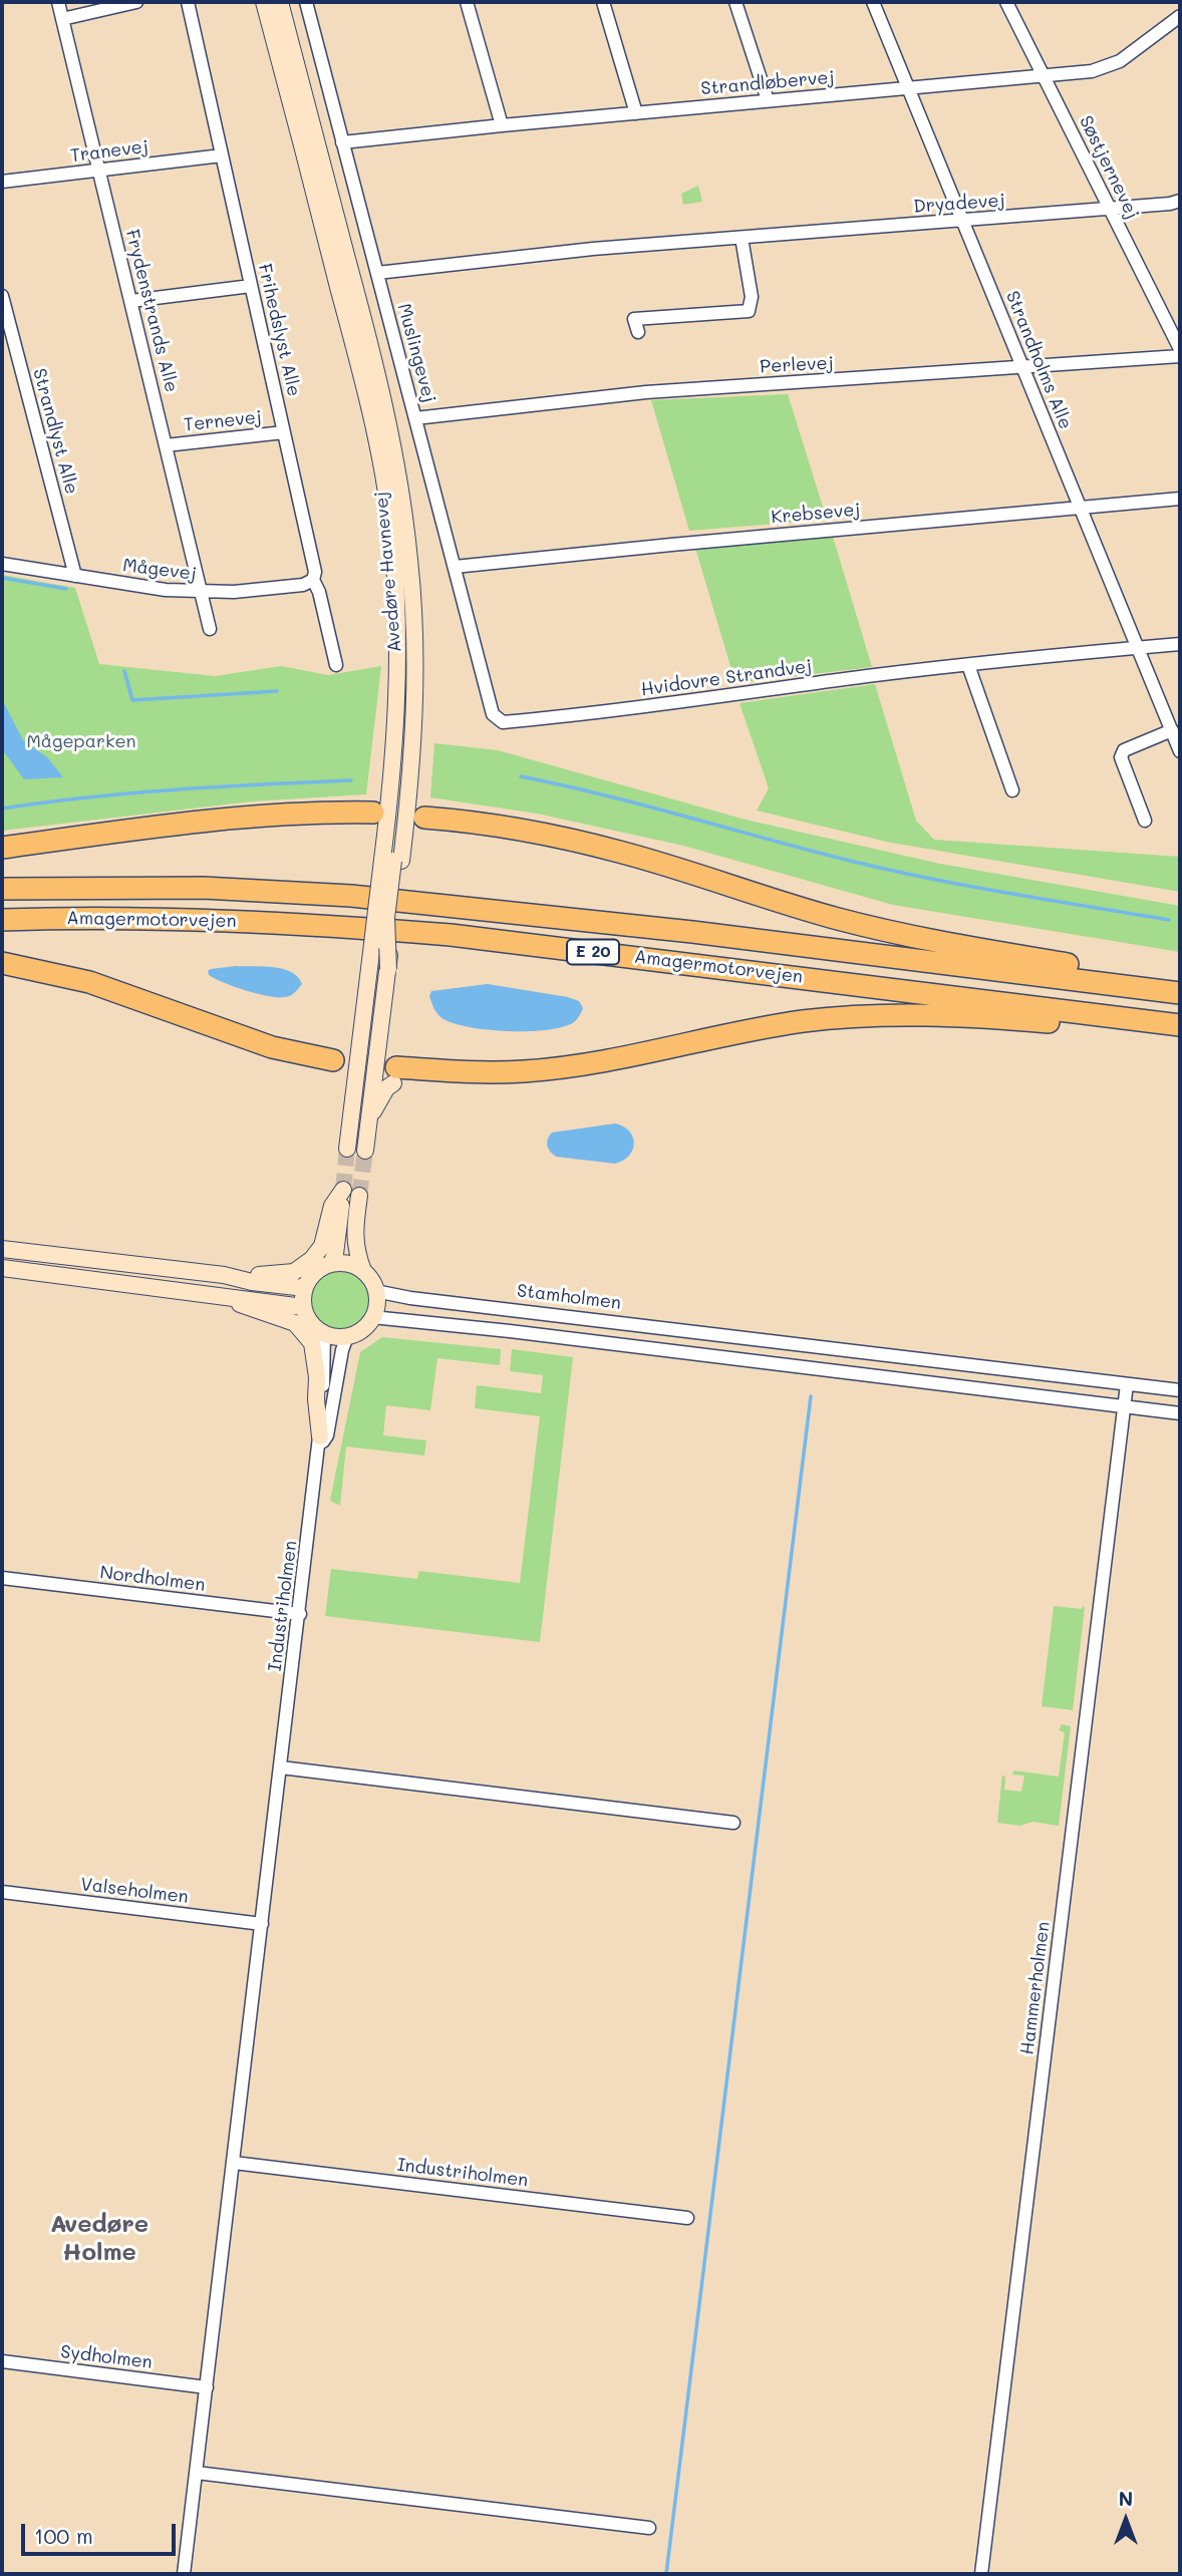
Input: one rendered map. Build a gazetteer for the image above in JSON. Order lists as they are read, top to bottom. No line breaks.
{"streets":{"highway":["Amagermotorvejen","E 20"],"street":["Strandløbervej","Tranevej","Søstjernevej","Dryadevej","Frydenstrands Alle","Frihedslyst Alle","Muslingevej","Strandholms Alle","Perlevej","Ternevej","Strandlyst Alle","Krebsevej","Mågevej","Avedøre Havnevej","Hvidovre Strandvej","Stamholmen","Nordholmen","Industriholmen","Valseholmen","Hammerholmen","Sydholmen"]},"crossings":[["Strandløbervej","Søstjernevej"],["Strandløbervej","Muslingevej"],["Strandløbervej","Strandholms Alle"],["Tranevej","Frydenstrands Alle"],["Tranevej","Frihedslyst Alle"],["Søstjernevej","Dryadevej"],["Dryadevej","Muslingevej"],["Dryadevej","Strandholms Alle"],["Frydenstrands Alle","Ternevej"],["Frydenstrands Alle","Mågevej"],["Frihedslyst Alle","Ternevej"],["Frihedslyst Alle","Mågevej"],["Muslingevej","Perlevej"],["Muslingevej","Krebsevej"],["Muslingevej","Hvidovre Strandvej"],["Strandholms Alle","Perlevej"],["Strandholms Alle","Krebsevej"],["Strandholms Alle","Hvidovre Strandvej"],["Strandlyst Alle","Mågevej"],["Stamholmen","Industriholmen"],["Nordholmen","Industriholmen"],["Industriholmen","Valseholmen"],["Industriholmen","Sydholmen"]],"districts":["Avedøre Holme"],"parks":["Mågeparken"],"scale_bar":"100 m","north":"top"}
